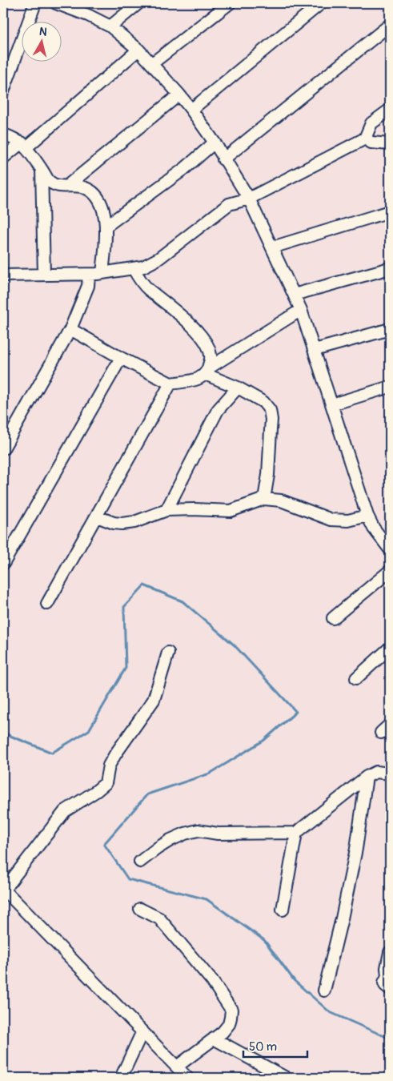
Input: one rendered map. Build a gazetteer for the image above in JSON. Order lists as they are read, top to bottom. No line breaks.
{"scale_bar":"50 m","north":"top"}
